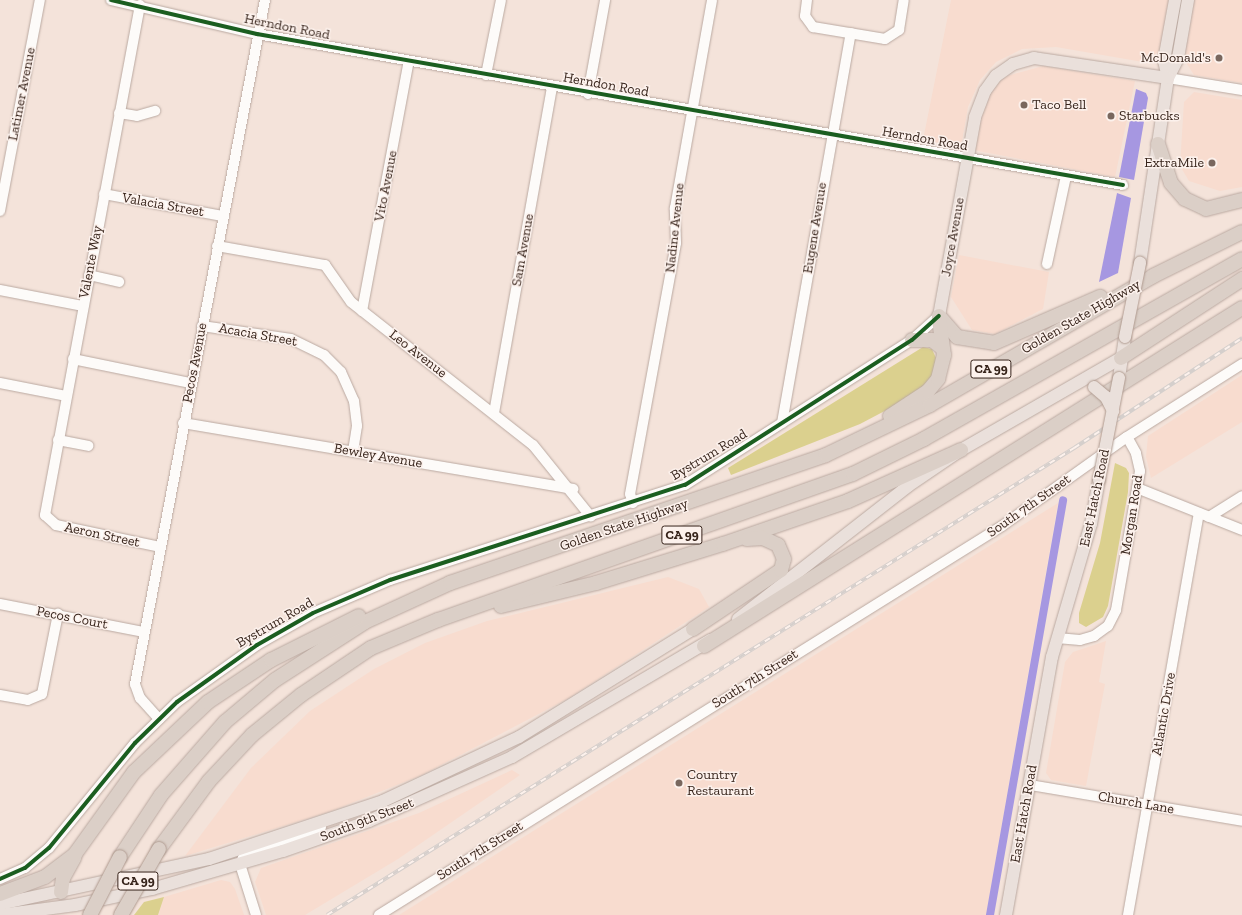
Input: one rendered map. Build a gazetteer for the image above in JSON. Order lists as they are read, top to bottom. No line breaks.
{"streets":{"highway":["Golden State Highway","CA 99"],"main road":["Herndon Road","Joyce Avenue","East Hatch Road","South 9th Street"],"street":["Latimer Avenue","Vito Avenue","Valacia Street","Nadine Avenue","Eugene Avenue","Sam Avenue","Valente Way","Acacia Street","Leo Avenue","Pecos Avenue","Bystrum Road","Bewley Avenue","South 7th Street","Morgan Road","Aeron Street","Pecos Court","Atlantic Drive","Church Lane"]},"crossings":[["Herndon Road","Vito Avenue"],["Herndon Road","Nadine Avenue"],["Herndon Road","Eugene Avenue"],["Herndon Road","Joyce Avenue"],["Herndon Road","Sam Avenue"],["Herndon Road","Valente Way"],["Herndon Road","Pecos Avenue"],["Herndon Road","East Hatch Road"],["Vito Avenue","Leo Avenue"],["Valacia Street","Valente Way"],["Valacia Street","Pecos Avenue"],["Nadine Avenue","Bystrum Road"],["Eugene Avenue","Bystrum Road"],["Joyce Avenue","Bystrum Road"],["Sam Avenue","Leo Avenue"],["Valente Way","Aeron Street"],["Acacia Street","Pecos Avenue"],["Acacia Street","Bewley Avenue"],["Leo Avenue","Pecos Avenue"],["Leo Avenue","Bystrum Road"],["Leo Avenue","Bewley Avenue"],["Pecos Avenue","Bystrum Road"],["Pecos Avenue","Bewley Avenue"],["Pecos Avenue","Aeron Street"],["Pecos Avenue","Pecos Court"],["East Hatch Road","Morgan Road"],["East Hatch Road","Church Lane"],["East Hatch Road","South 9th Street"],["South 7th Street","Morgan Road"],["Atlantic Drive","Church Lane"]],"places":["McDonald's","Taco Bell","Starbucks","ExtraMile","Country Restaurant"]}
